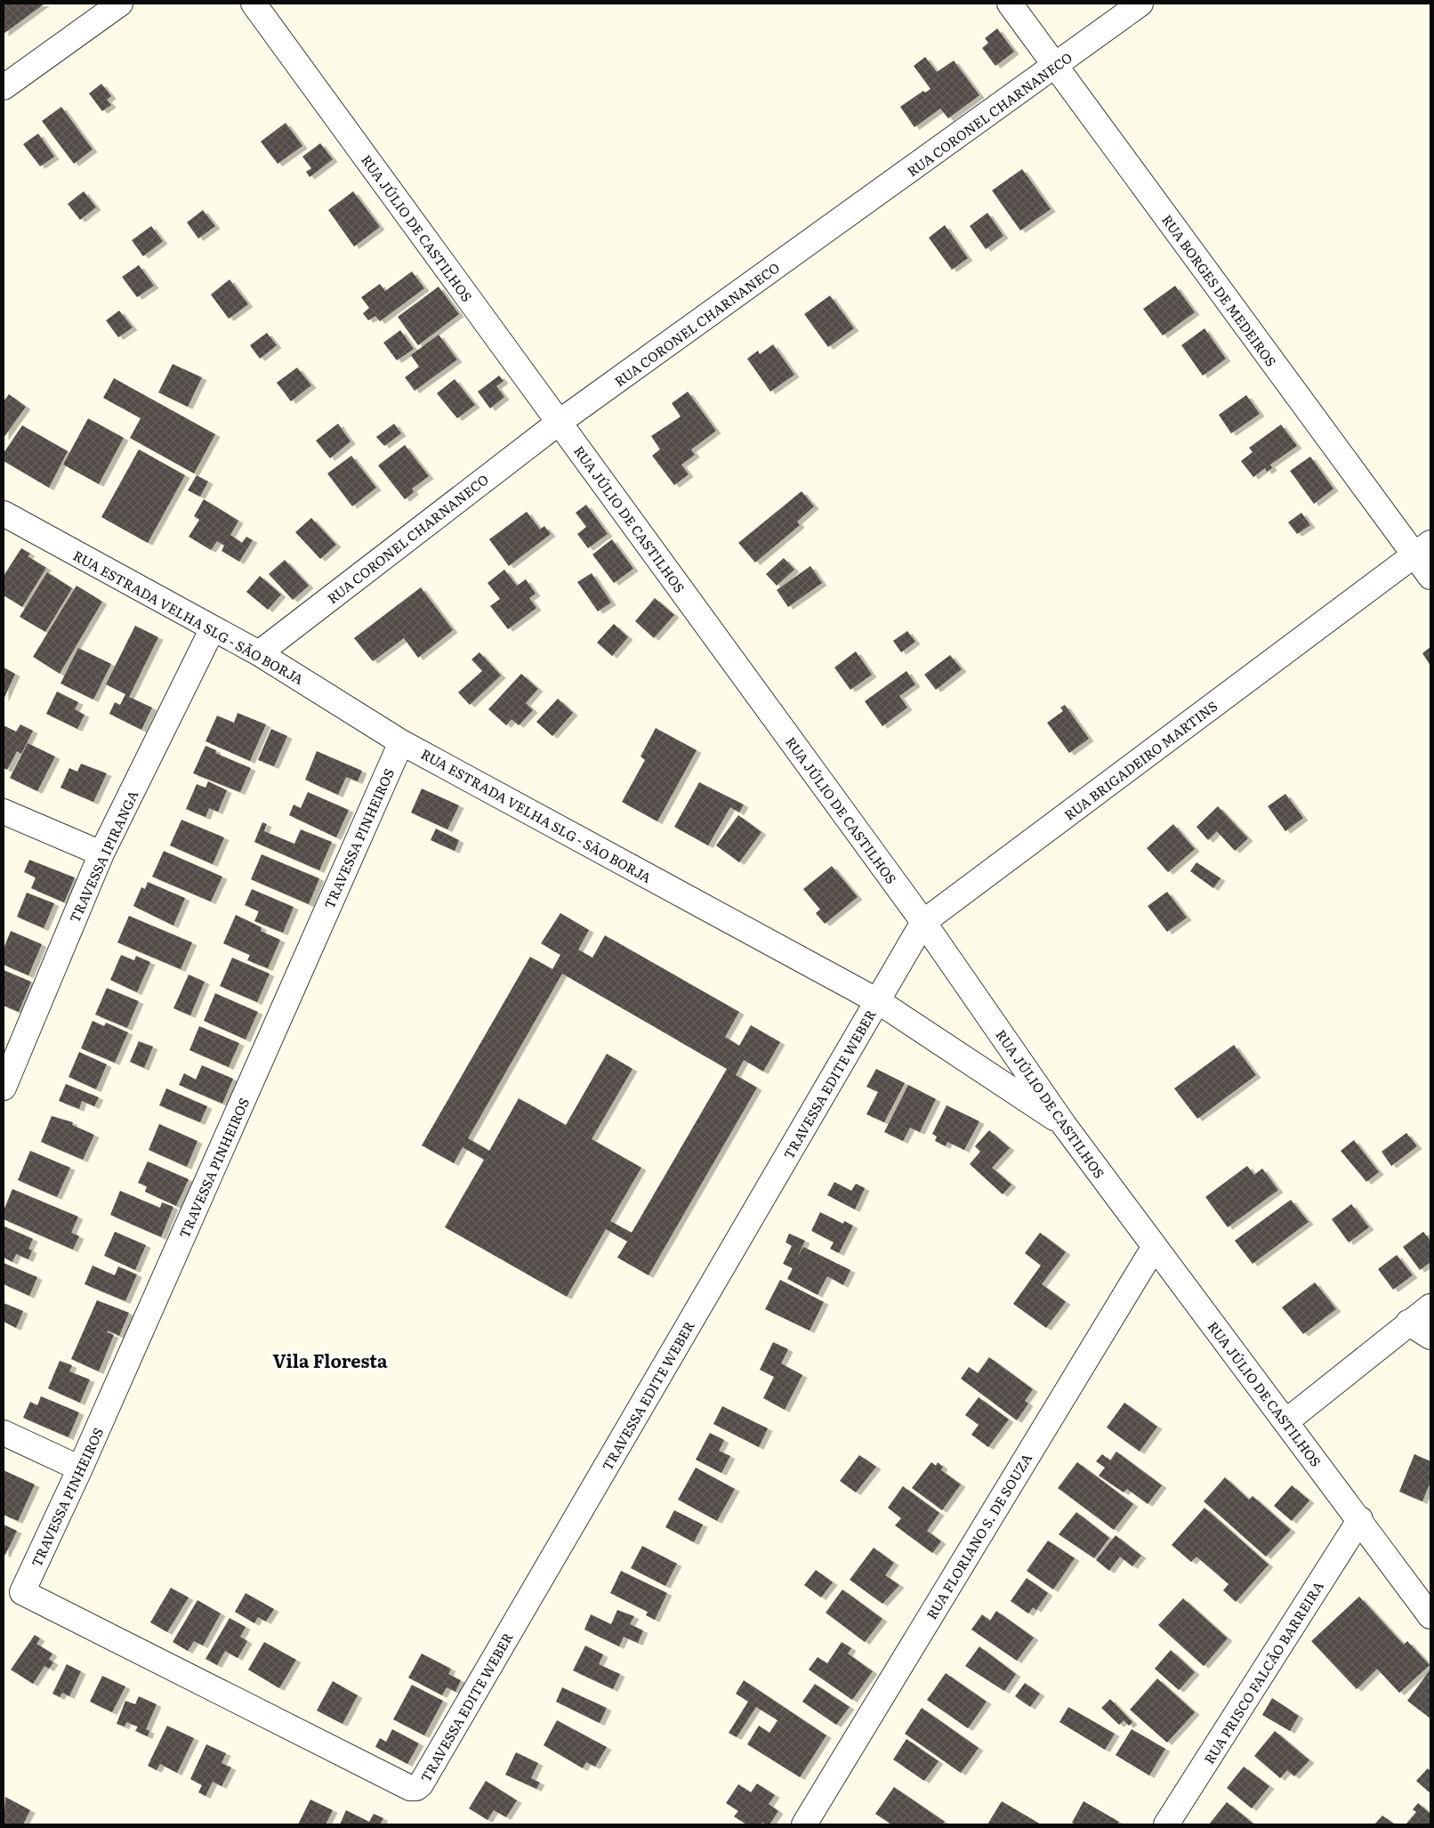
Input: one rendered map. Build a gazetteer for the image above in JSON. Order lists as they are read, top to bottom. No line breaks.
{"streets":{"street":["RUA CORONEL CHARNANECO","RUA JÚLIO DE CASTILHOS","RUA BORGES DE MEDEIROS","RUA ESTRADA VELHA SLG - SÃO BORJA","RUA BRIGADEIRO MARTINS","TRAVESSA PINHEIROS","TRAVESSA IPIRANGA","TRAVESSA EDITE WEBER","RUA FLORIANO S. DE SOUZA","RUA PRISCO FALCÃO BARREIRA"]},"crossings":[["RUA CORONEL CHARNANECO","RUA JÚLIO DE CASTILHOS"],["RUA CORONEL CHARNANECO","RUA BORGES DE MEDEIROS"],["RUA CORONEL CHARNANECO","RUA ESTRADA VELHA SLG - SÃO BORJA"],["RUA JÚLIO DE CASTILHOS","RUA ESTRADA VELHA SLG - SÃO BORJA"],["RUA JÚLIO DE CASTILHOS","RUA BRIGADEIRO MARTINS"],["RUA JÚLIO DE CASTILHOS","RUA FLORIANO S. DE SOUZA"],["RUA JÚLIO DE CASTILHOS","RUA PRISCO FALCÃO BARREIRA"],["RUA BORGES DE MEDEIROS","RUA BRIGADEIRO MARTINS"],["RUA ESTRADA VELHA SLG - SÃO BORJA","RUA BRIGADEIRO MARTINS"],["RUA ESTRADA VELHA SLG - SÃO BORJA","TRAVESSA PINHEIROS"],["RUA ESTRADA VELHA SLG - SÃO BORJA","TRAVESSA IPIRANGA"],["RUA ESTRADA VELHA SLG - SÃO BORJA","TRAVESSA EDITE WEBER"],["RUA BRIGADEIRO MARTINS","TRAVESSA EDITE WEBER"],["TRAVESSA PINHEIROS","TRAVESSA EDITE WEBER"]],"districts":["Vila Floresta"]}
